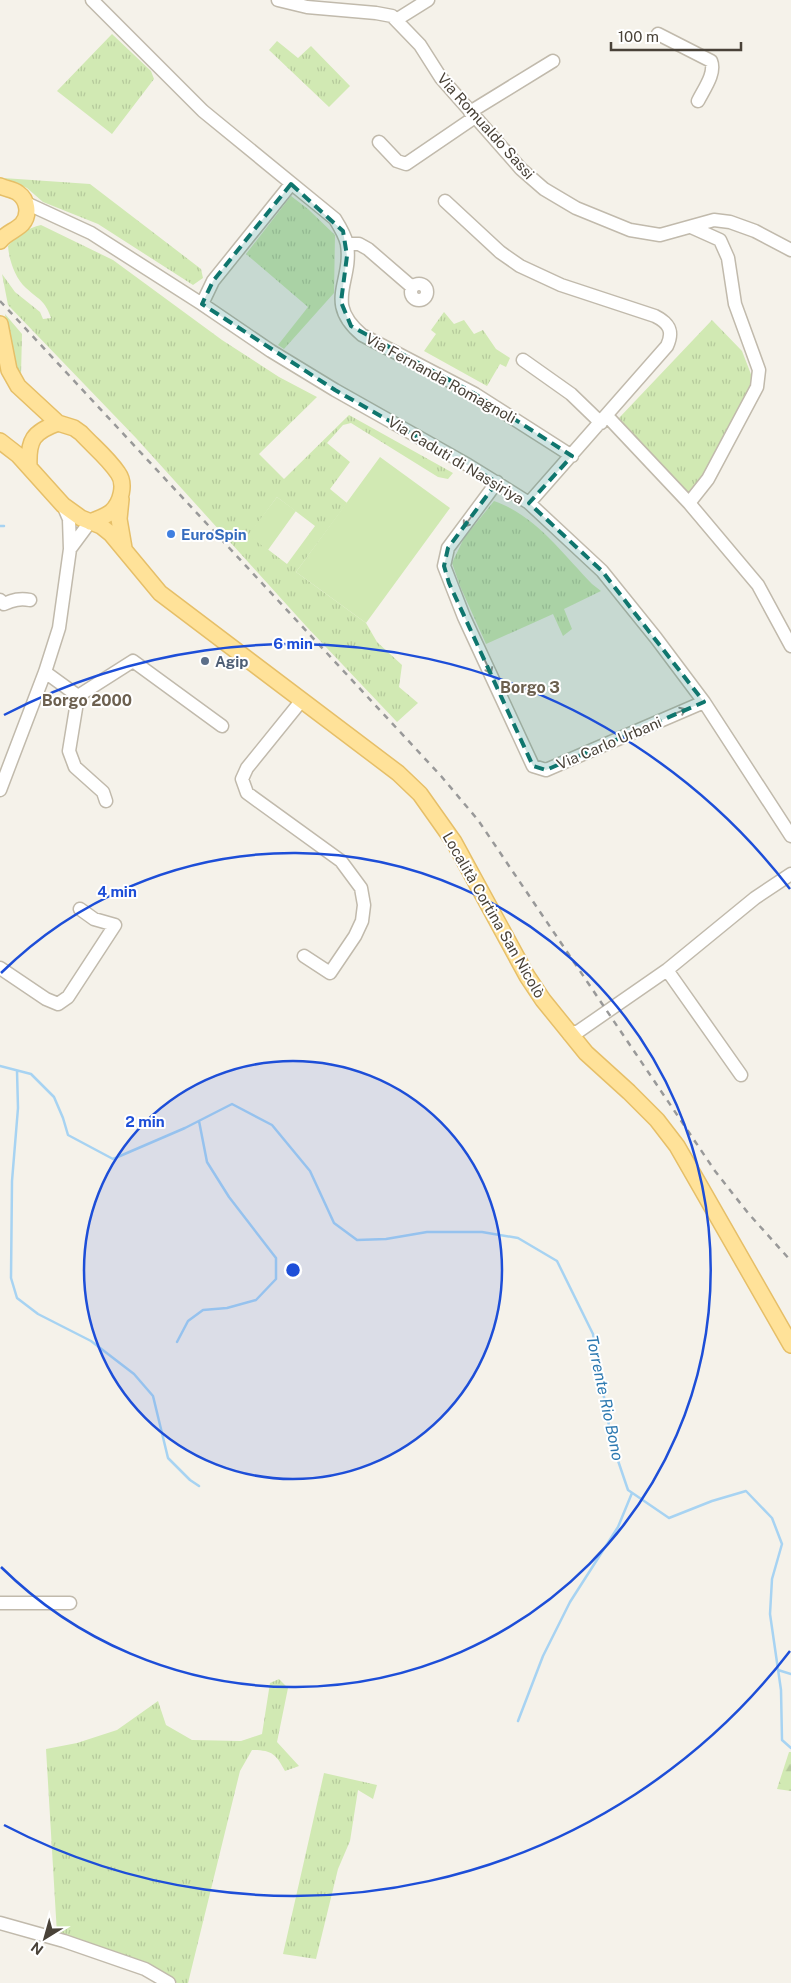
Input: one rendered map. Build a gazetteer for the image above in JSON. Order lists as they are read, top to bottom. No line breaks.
{"streets":{"main road":["Località Cortina San Nicolò"],"street":["Via Romualdo Sassi","Via Fernanda Romagnoli","Via Caduti di Nassiriya","Via Carlo Urbani"]},"crossings":[["Via Caduti di Nassiriya","Via Carlo Urbani"]],"districts":["Borgo 3","Borgo 2000"],"water":["Torrente Rio Bono"],"places":["EuroSpin","Agip"],"scale_bar":"100 m","north":"bottom left","rings":["6 min","4 min","2 min"]}
